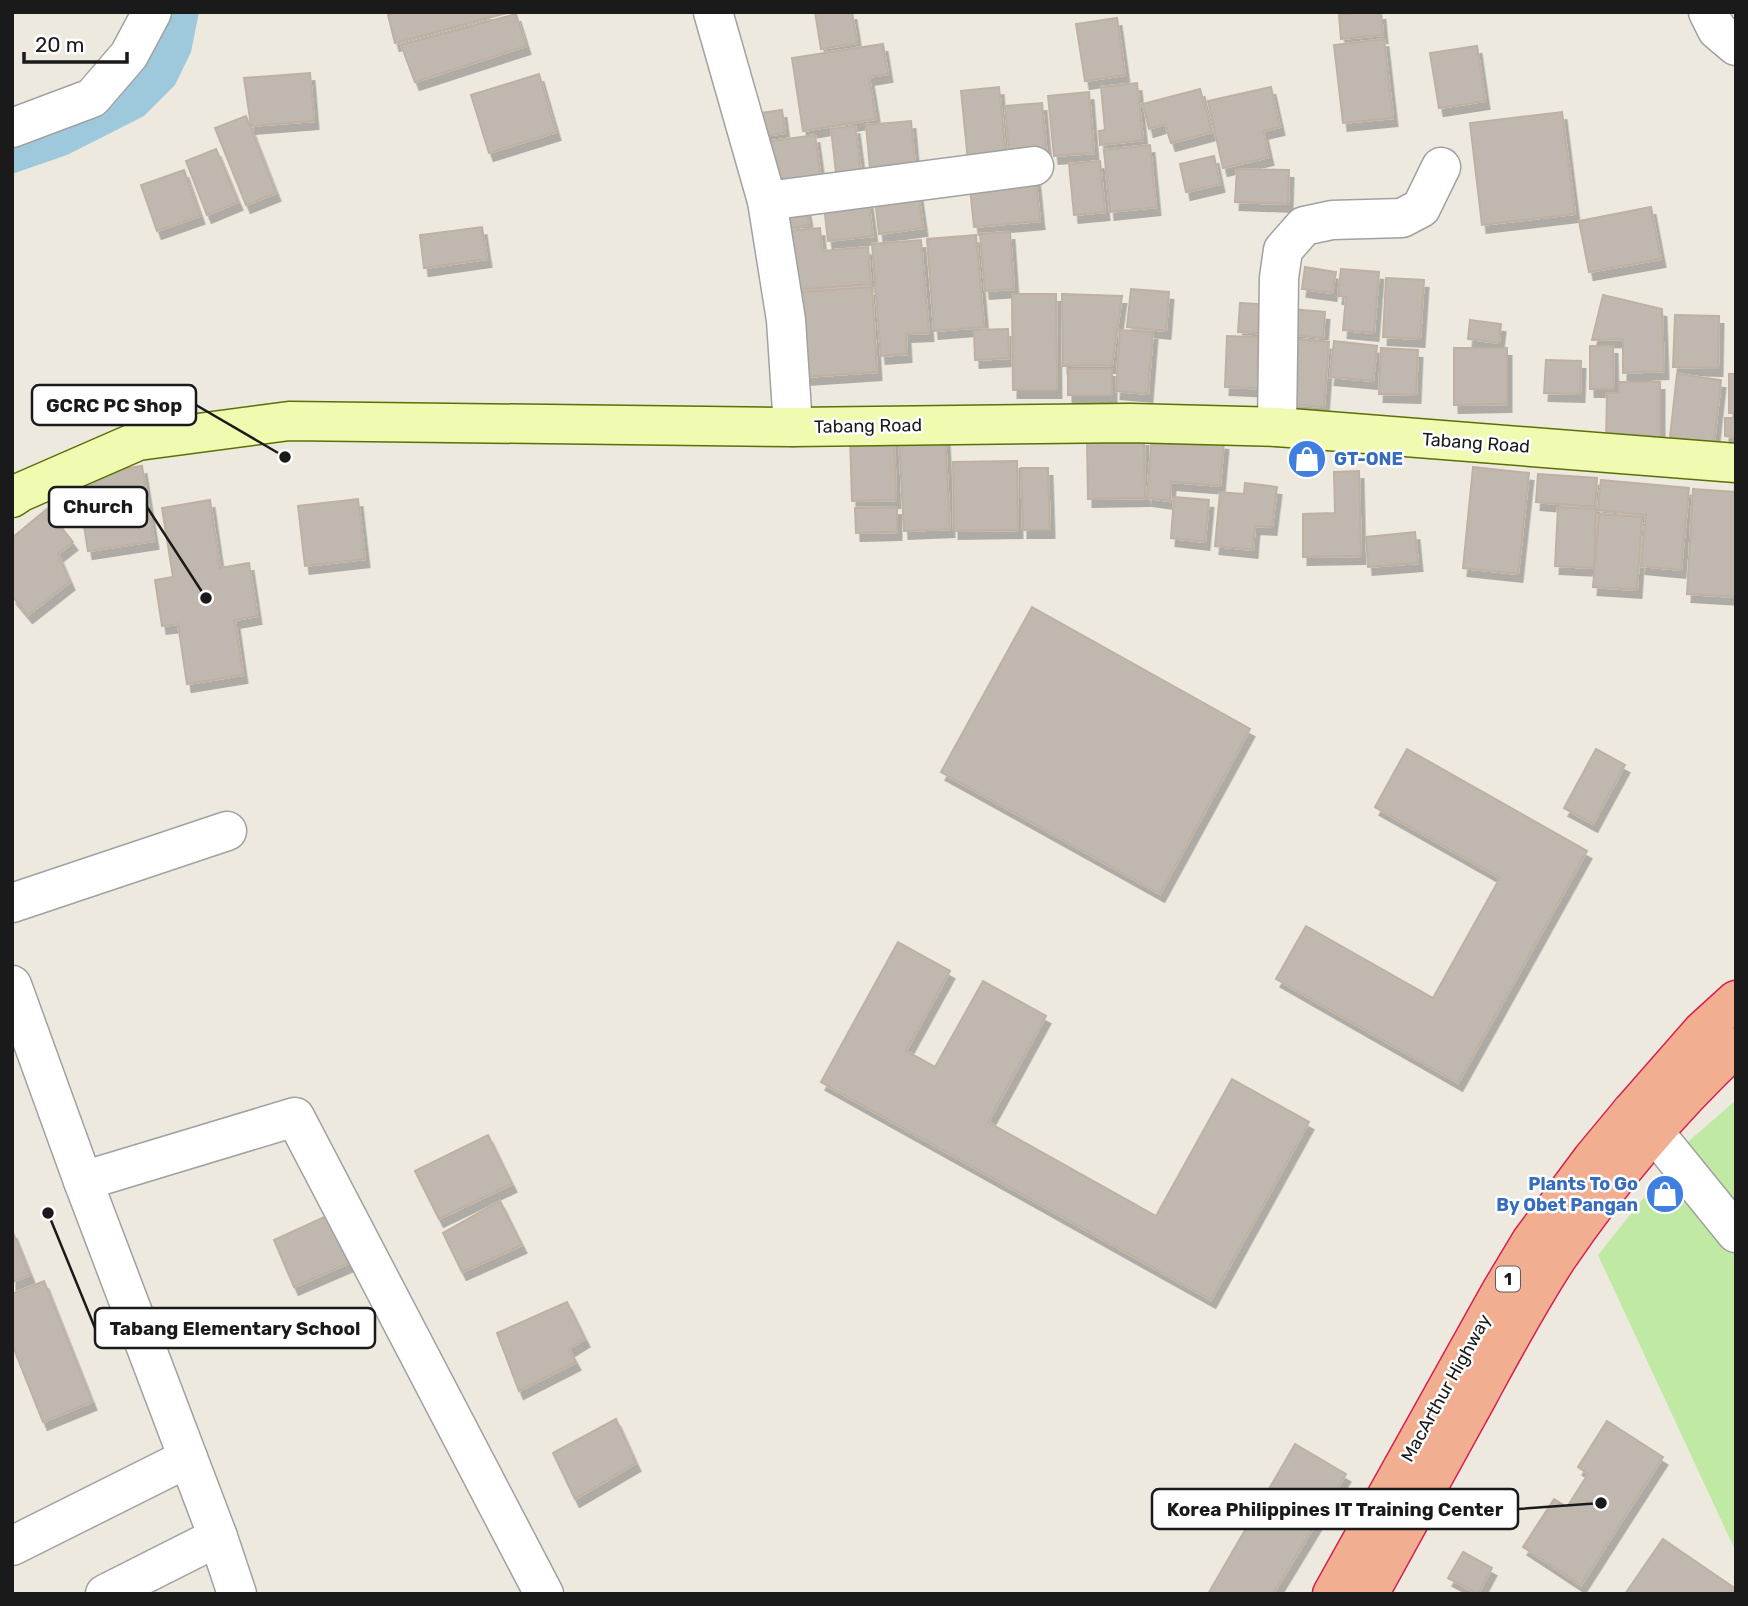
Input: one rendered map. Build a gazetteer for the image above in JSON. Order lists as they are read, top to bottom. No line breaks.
{"streets":{"highway":["1","MacArthur Highway"],"main road":["Tabang Road"]},"places":{"other":["GCRC PC Shop","Church","Tabang Elementary School","Korea Philippines IT Training Center"],"shop":["GT-ONE","Plants To Go By Obet Pangan"]},"scale_bar":"20 m"}
